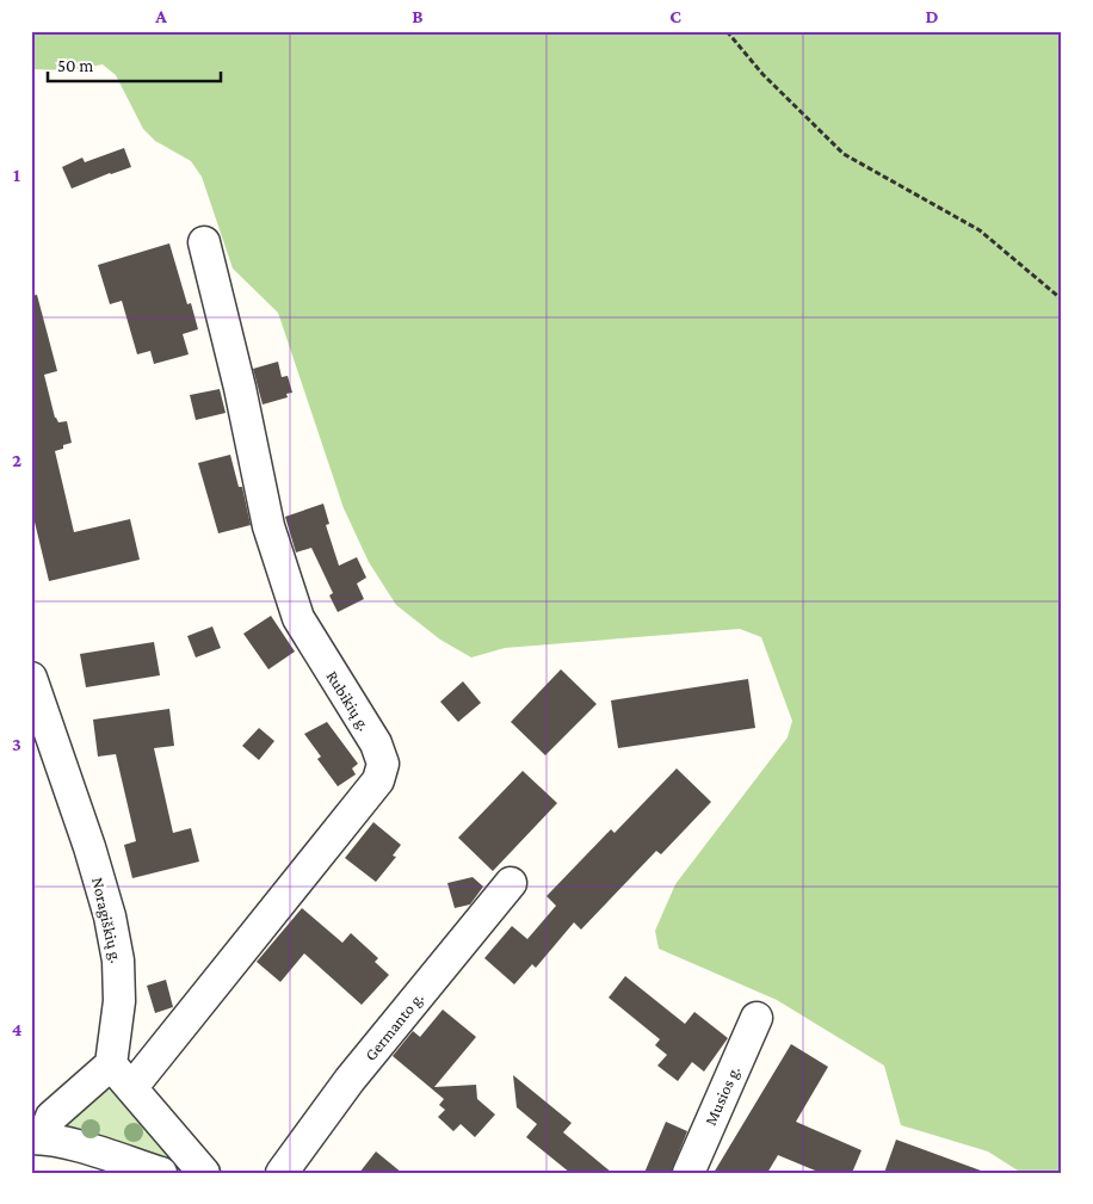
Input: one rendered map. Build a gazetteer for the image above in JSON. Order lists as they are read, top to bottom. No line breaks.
{"streets":{"street":["Rubikių g.","Noragiškių g.","Germanto g.","Musios g."]},"scale_bar":"50 m","grid":{"columns":["A","B","C","D"],"rows":["1","2","3","4"]}}
